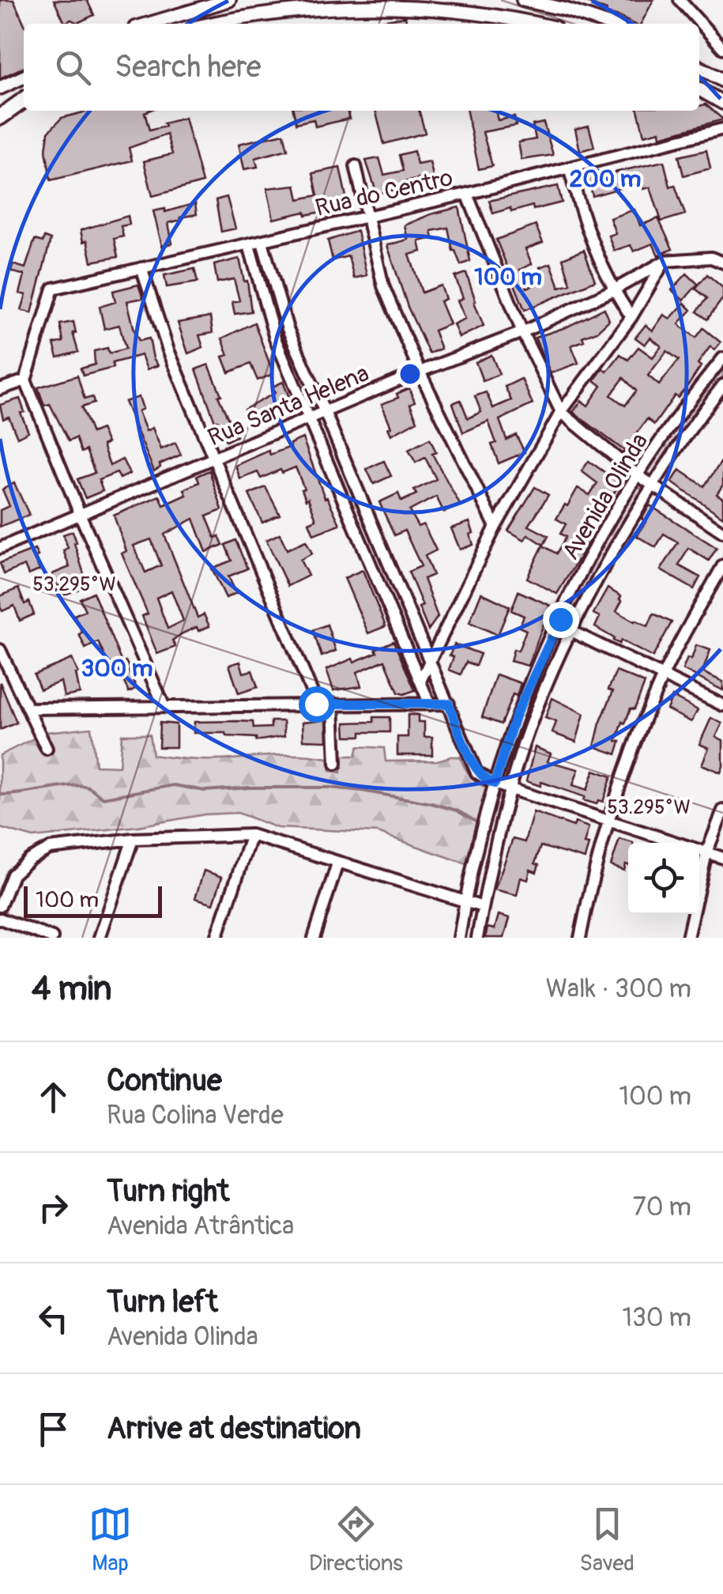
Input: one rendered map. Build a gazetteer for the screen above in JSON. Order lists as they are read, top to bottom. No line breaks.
{"streets":{"street":["Rua do Centro","Rua Santa Helena","Avenida Olinda"]},"scale_bar":"100 m","page":{"search":"Search here","scale":"100 m","heading":["4 min","Walk · 300 m"],"list":[["Continue","Rua Colina Verde","100 m"],["Turn right","Avenida Atrântica","70 m"],["Turn left","Avenida Olinda","130 m"],"Arrive at destination"],"nav":["Map","Directions","Saved"]},"coordinates":["53.295°W"],"rings":["200 m","100 m","300 m"]}
